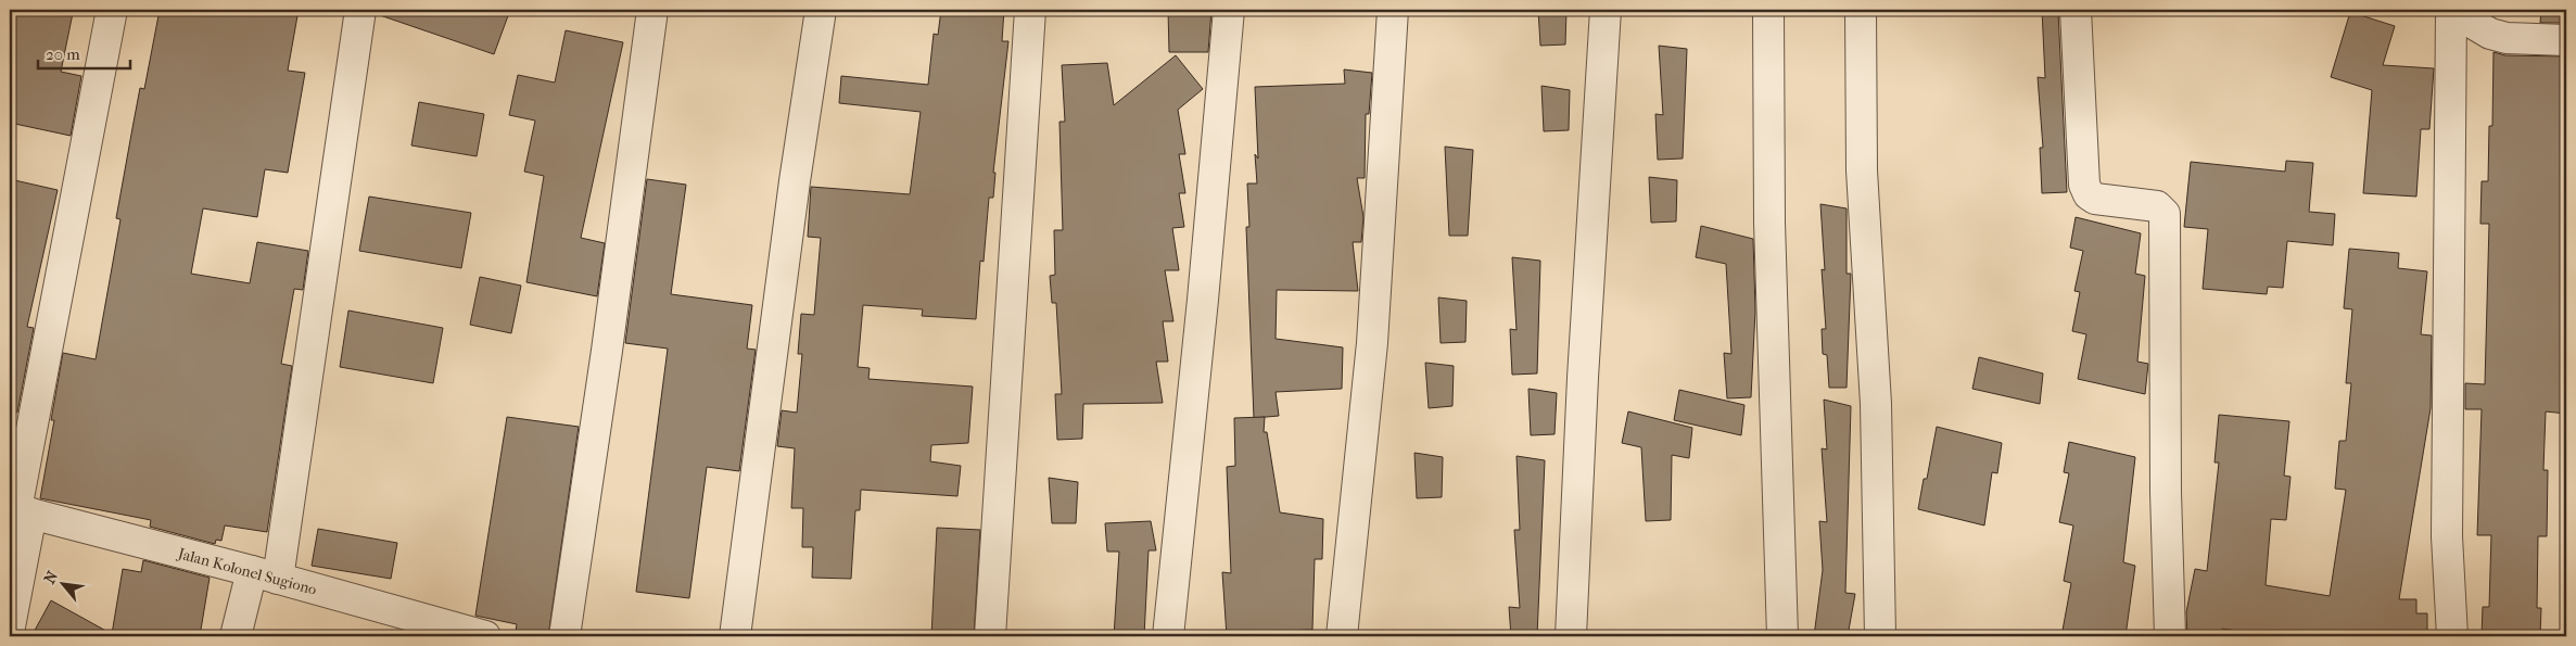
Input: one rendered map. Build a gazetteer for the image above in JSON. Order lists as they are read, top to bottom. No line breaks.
{"streets":{"street":["Jalan Kolonel Sugiono"]},"scale_bar":"20 m","north":"top left"}
